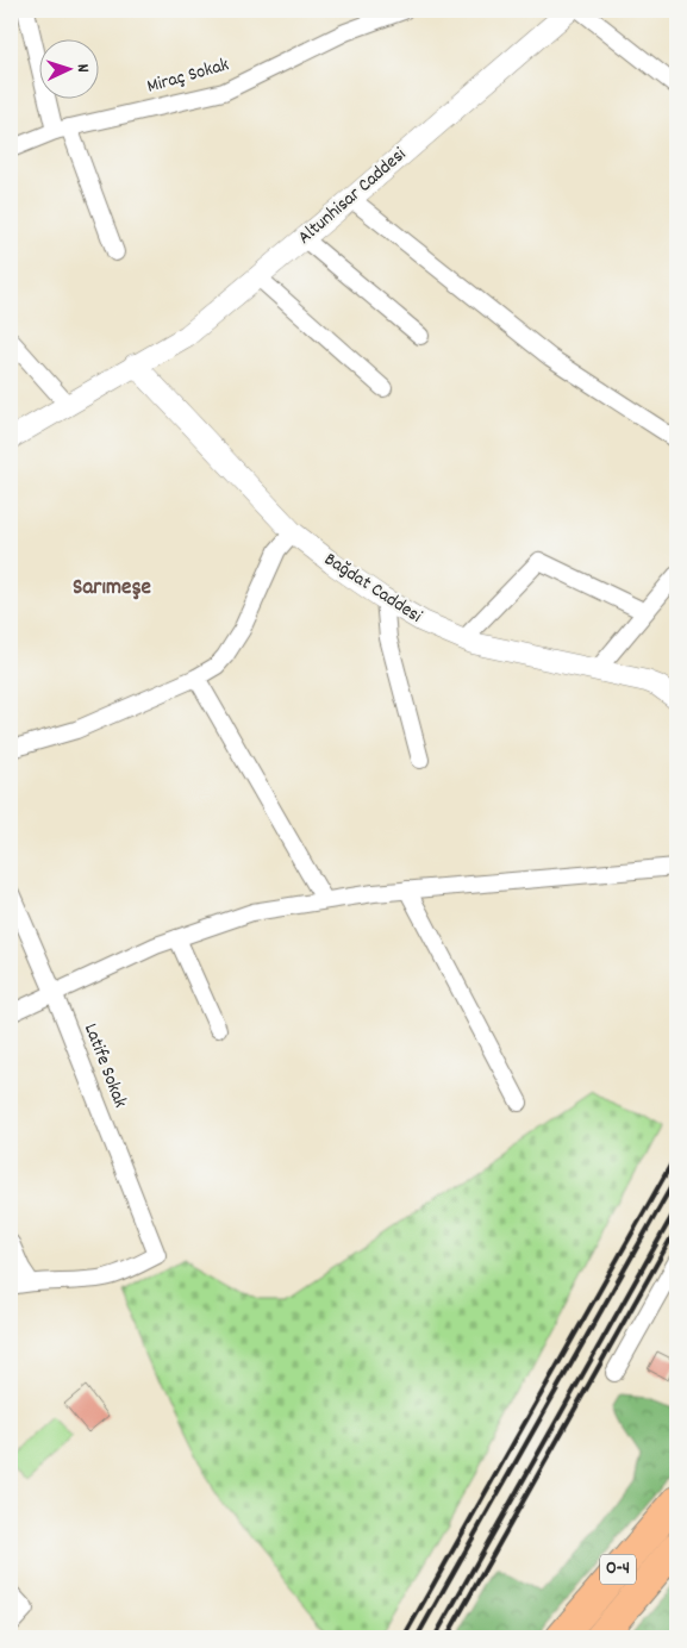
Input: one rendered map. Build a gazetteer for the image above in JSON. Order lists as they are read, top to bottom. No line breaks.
{"streets":{"highway":["O-4"],"street":["Miraç Sokak","Altunhisar Caddesi","Bağdat Caddesi","Latife Sokak"]},"crossings":[["Altunhisar Caddesi","Bağdat Caddesi"]],"districts":["Sarımeşe"],"north":"right"}
